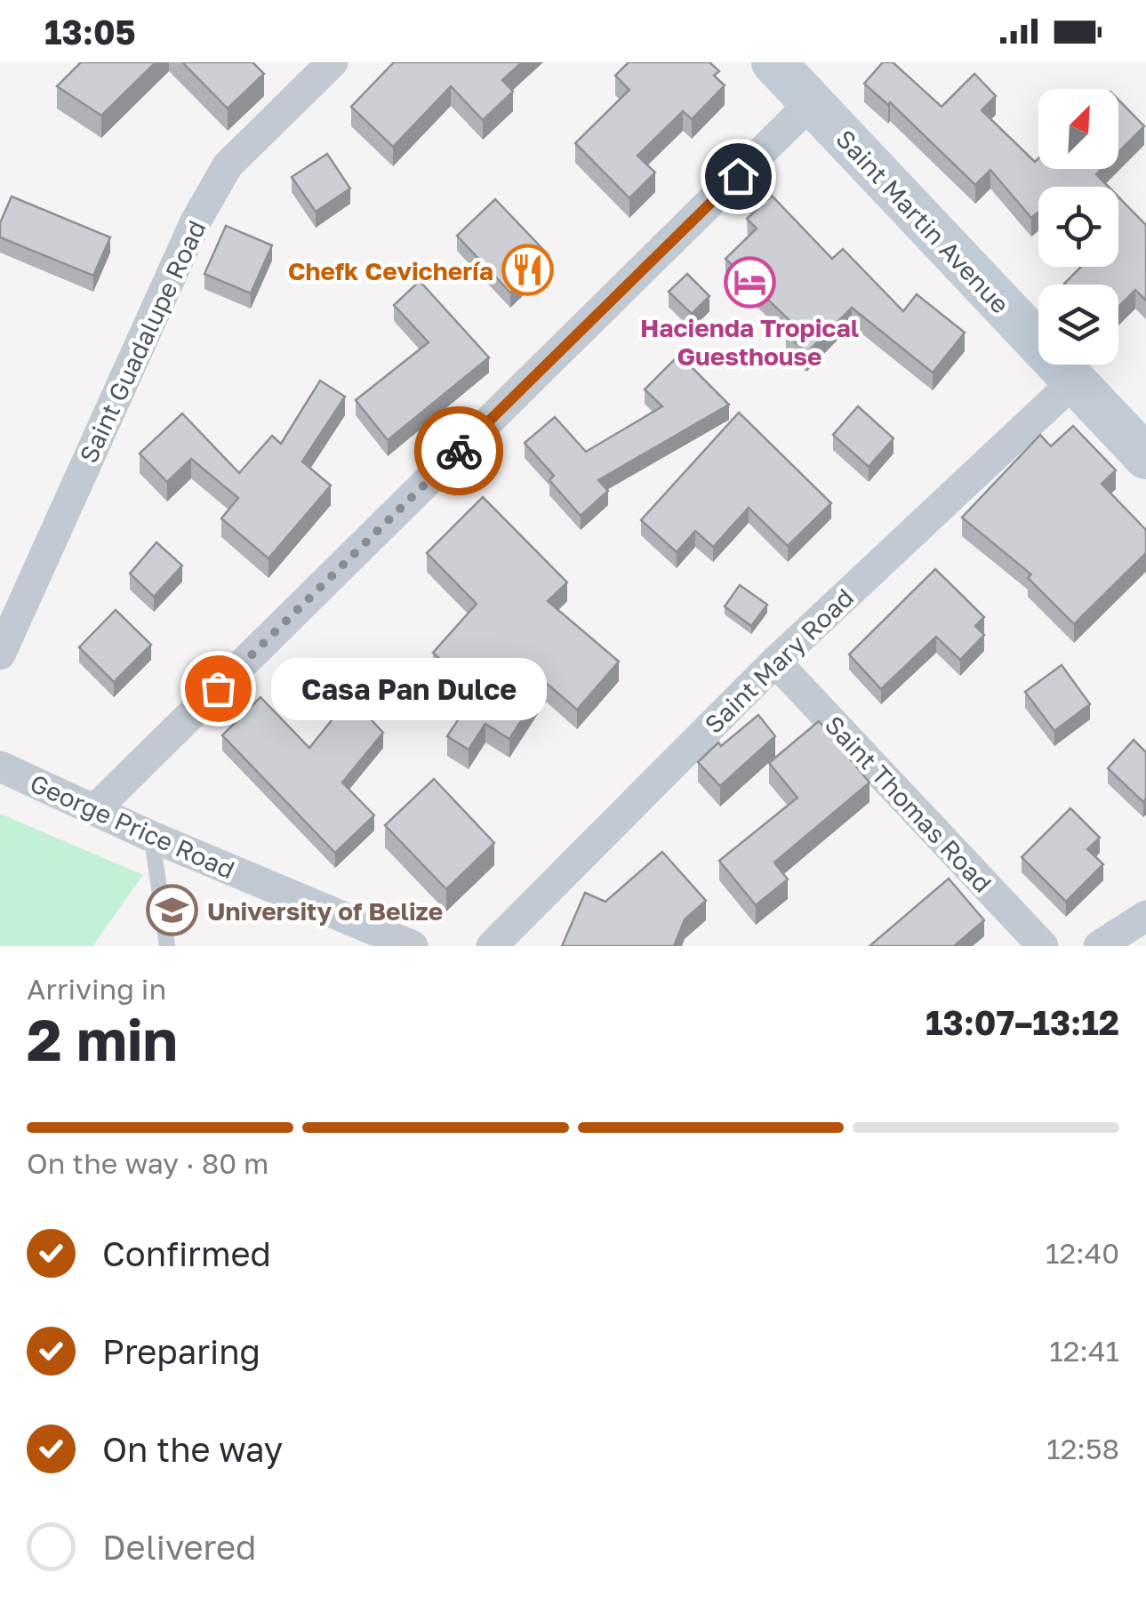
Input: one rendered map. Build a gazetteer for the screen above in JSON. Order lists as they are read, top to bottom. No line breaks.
{"streets":{"street":["Saint Martin Avenue","Saint Guadalupe Road","Saint Mary Road","Saint Thomas Road","George Price Road"]},"crossings":[["Saint Martin Avenue","Saint Mary Road"],["Saint Mary Road","Saint Thomas Road"]],"places":{"restaurant":["Chefk Cevichería"],"hotel":["Hacienda Tropical Guesthouse"],"other":["Casa Pan Dulce"],"school or university":["University of Belize"]},"north":"top right","page":{"status":"13:05","bubble":"Casa Pan Dulce","heading":["2 min","Arriving in","13:07–13:12"],"bar":"On the way · 80 m","list":[["Confirmed","12:40"],["Preparing","12:41"],["On the way","12:58"],"Delivered"]}}
